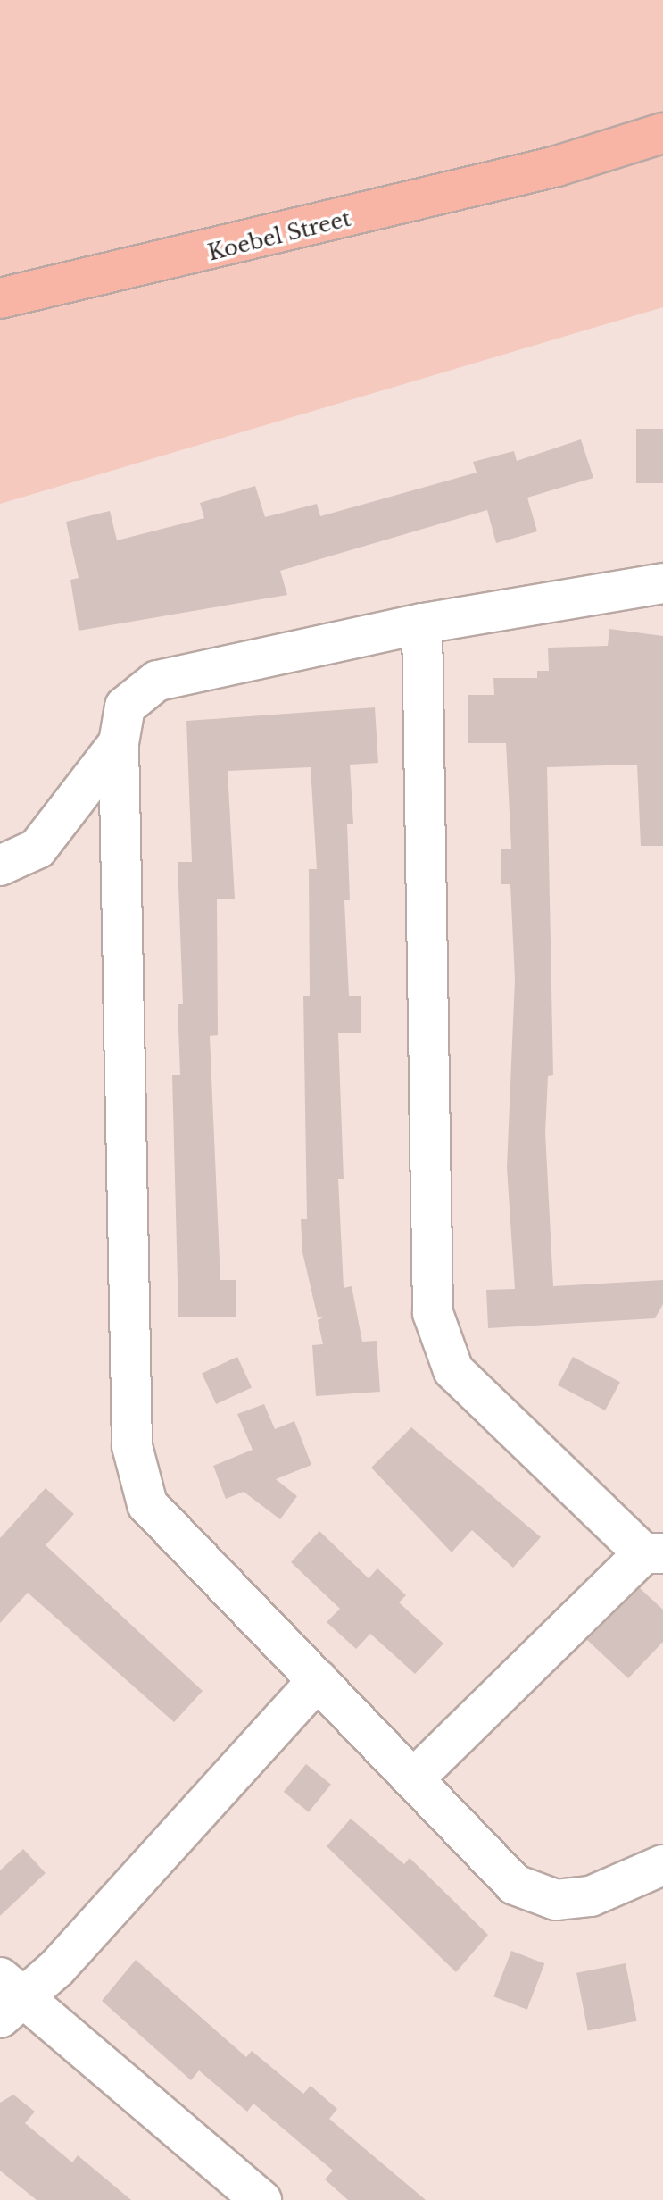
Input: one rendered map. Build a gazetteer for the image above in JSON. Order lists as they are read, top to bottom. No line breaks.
{"streets":{"main road":["Koebel Street"]}}
